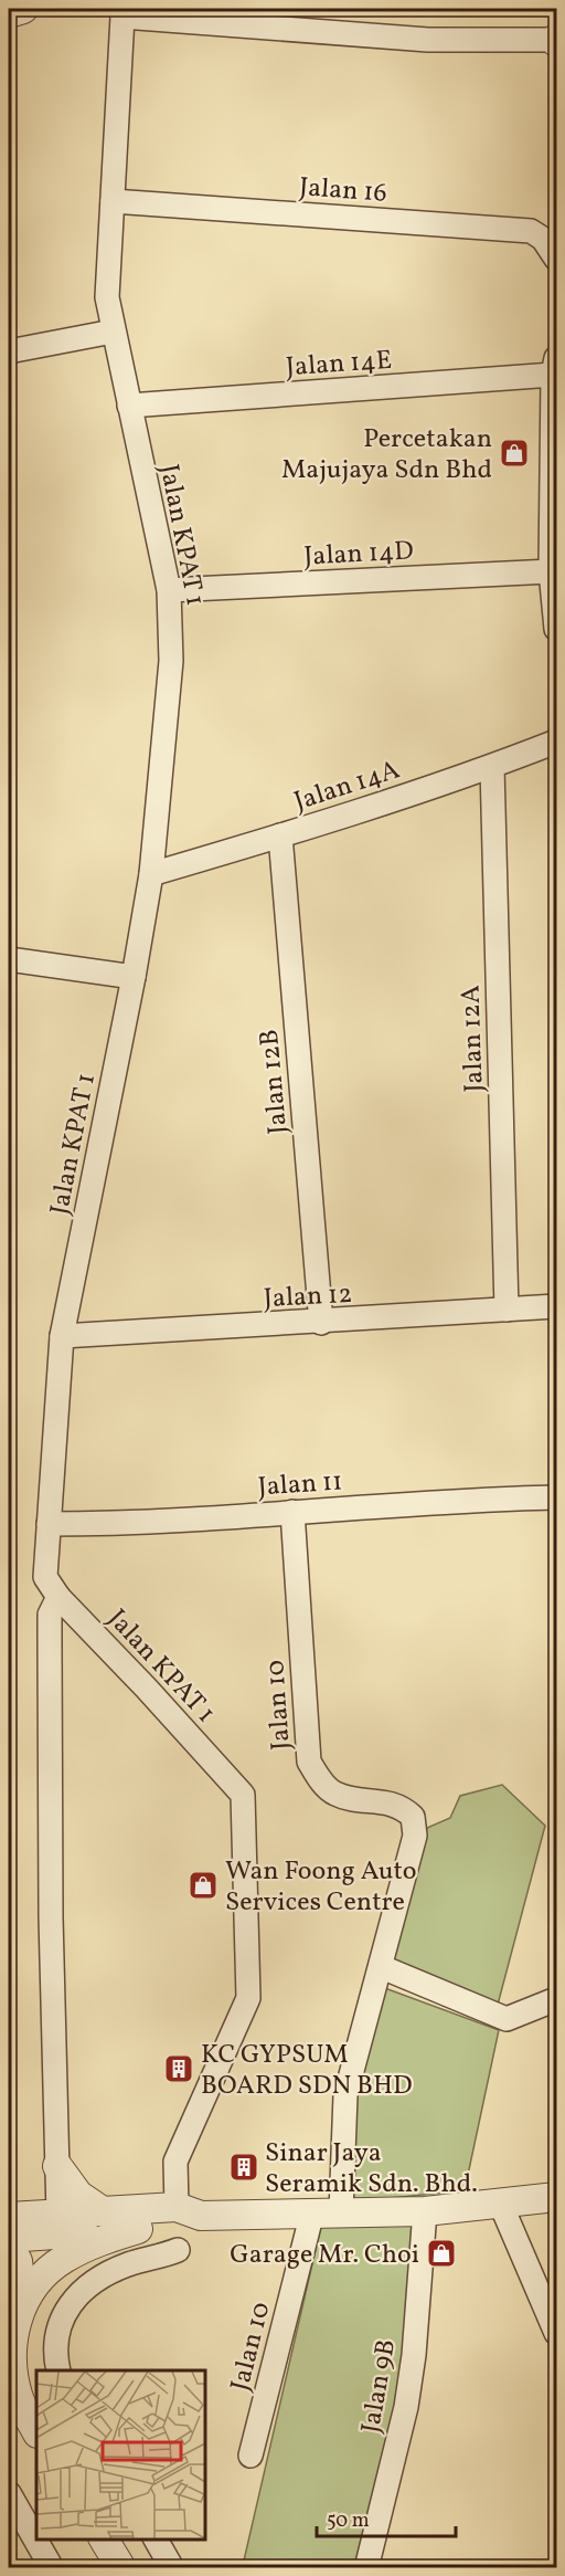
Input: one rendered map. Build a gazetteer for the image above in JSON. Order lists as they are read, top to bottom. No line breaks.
{"streets":{"street":["Jalan 16","Jalan 14E","Jalan KPAT 1","Jalan 14D","Jalan 14A","Jalan 12A","Jalan 12B","Jalan 12","Jalan 11","Jalan 10","Jalan 9B"]},"crossings":[["Jalan 16","Jalan KPAT 1"],["Jalan 14E","Jalan KPAT 1"],["Jalan KPAT 1","Jalan 14D"],["Jalan KPAT 1","Jalan 14A"],["Jalan KPAT 1","Jalan 12"],["Jalan KPAT 1","Jalan 11"],["Jalan 14A","Jalan 12A"],["Jalan 14A","Jalan 12B"],["Jalan 12A","Jalan 12"],["Jalan 12B","Jalan 12"],["Jalan 11","Jalan 10"]],"places":{"shop":["Percetakan Majujaya Sdn Bhd","Wan Foong Auto Services Centre","Garage Mr. Choi"],"building":["KC GYPSUM BOARD SDN BHD","Sinar Jaya Seramik Sdn. Bhd."]},"scale_bar":"50 m"}
